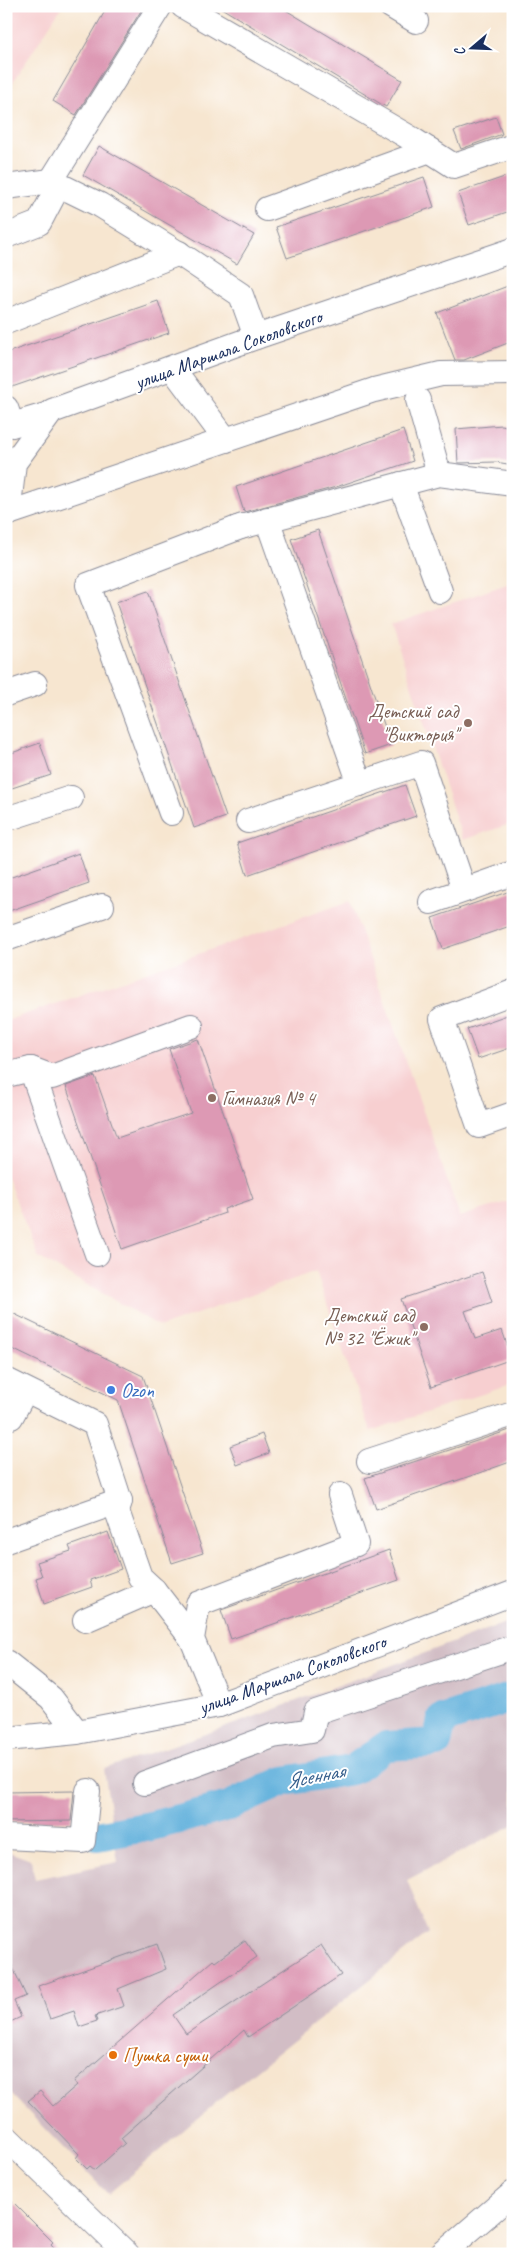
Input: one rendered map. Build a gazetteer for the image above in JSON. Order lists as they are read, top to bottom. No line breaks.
{"streets":{"street":["улица Маршала Соколовского"]},"water":["Ясенная"],"places":["Детский сад \"Виктория\"","Гимназия № 4","Детский сад № 32 \"Ёжик\"","Ozon","Пушка суши"],"north":"left"}
